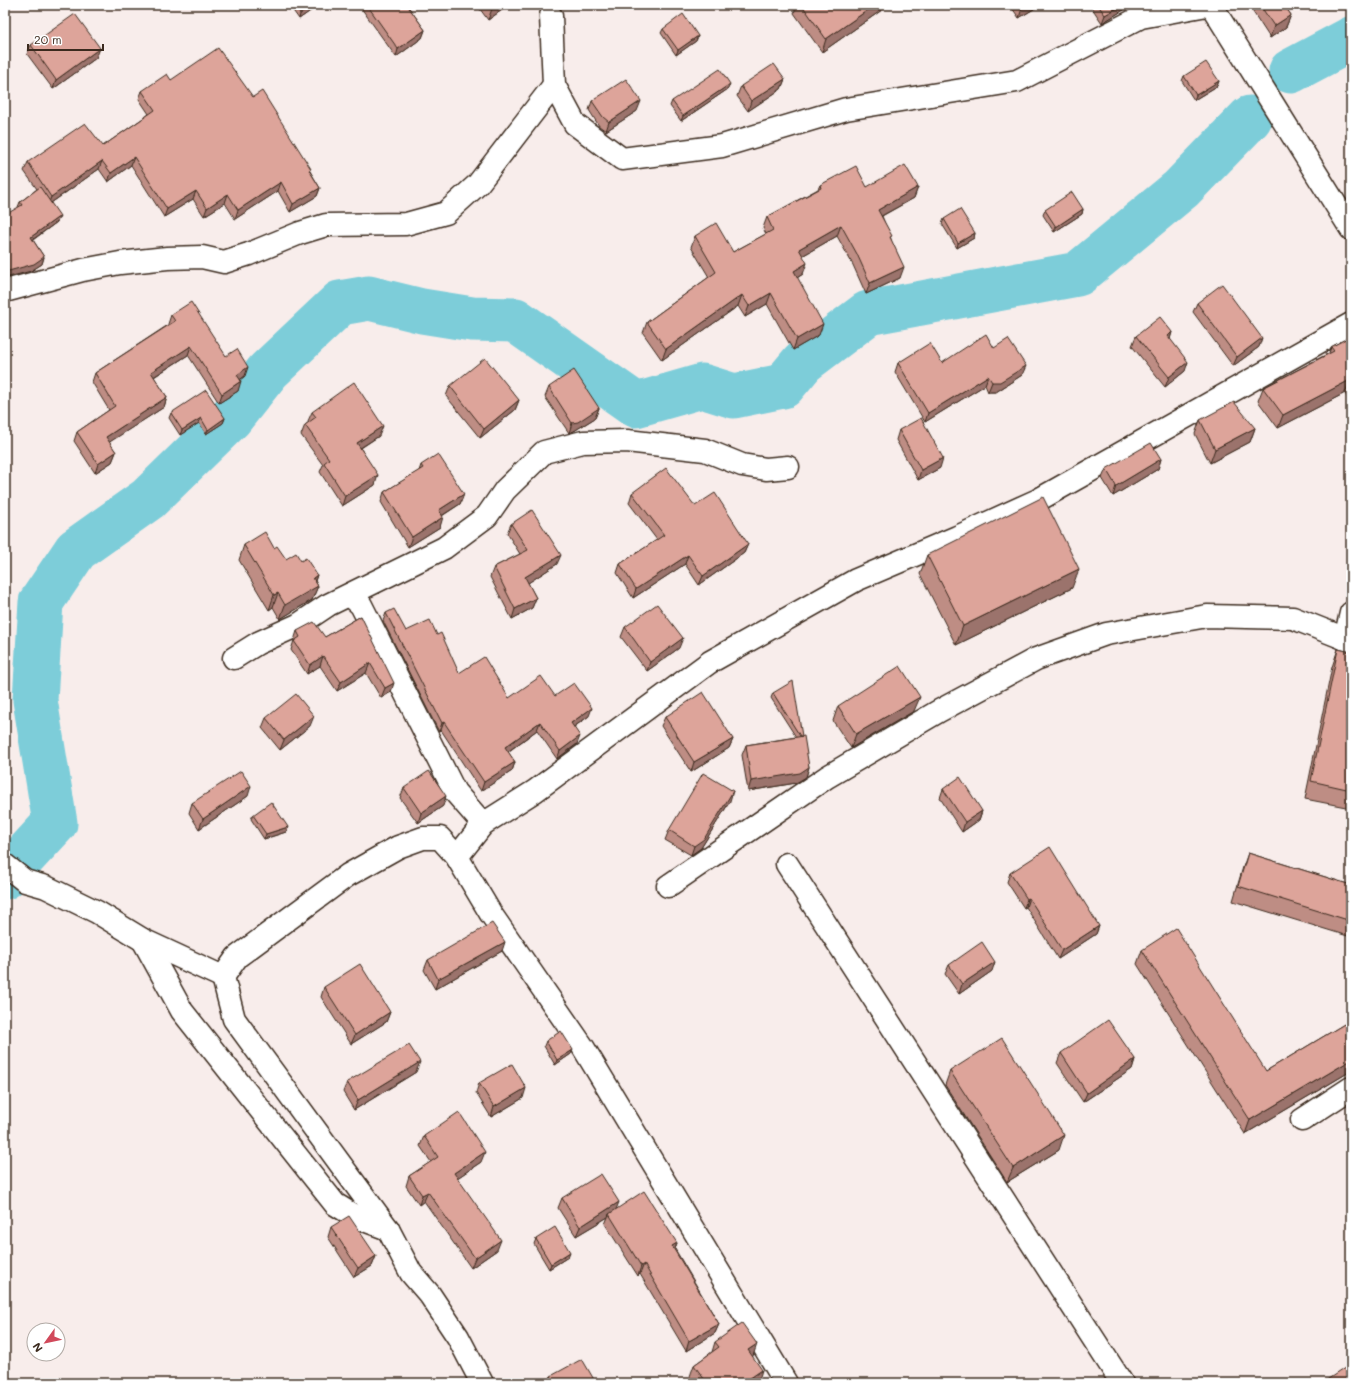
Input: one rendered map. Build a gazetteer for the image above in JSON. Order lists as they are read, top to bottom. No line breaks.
{"scale_bar":"20 m","north":"bottom left"}
